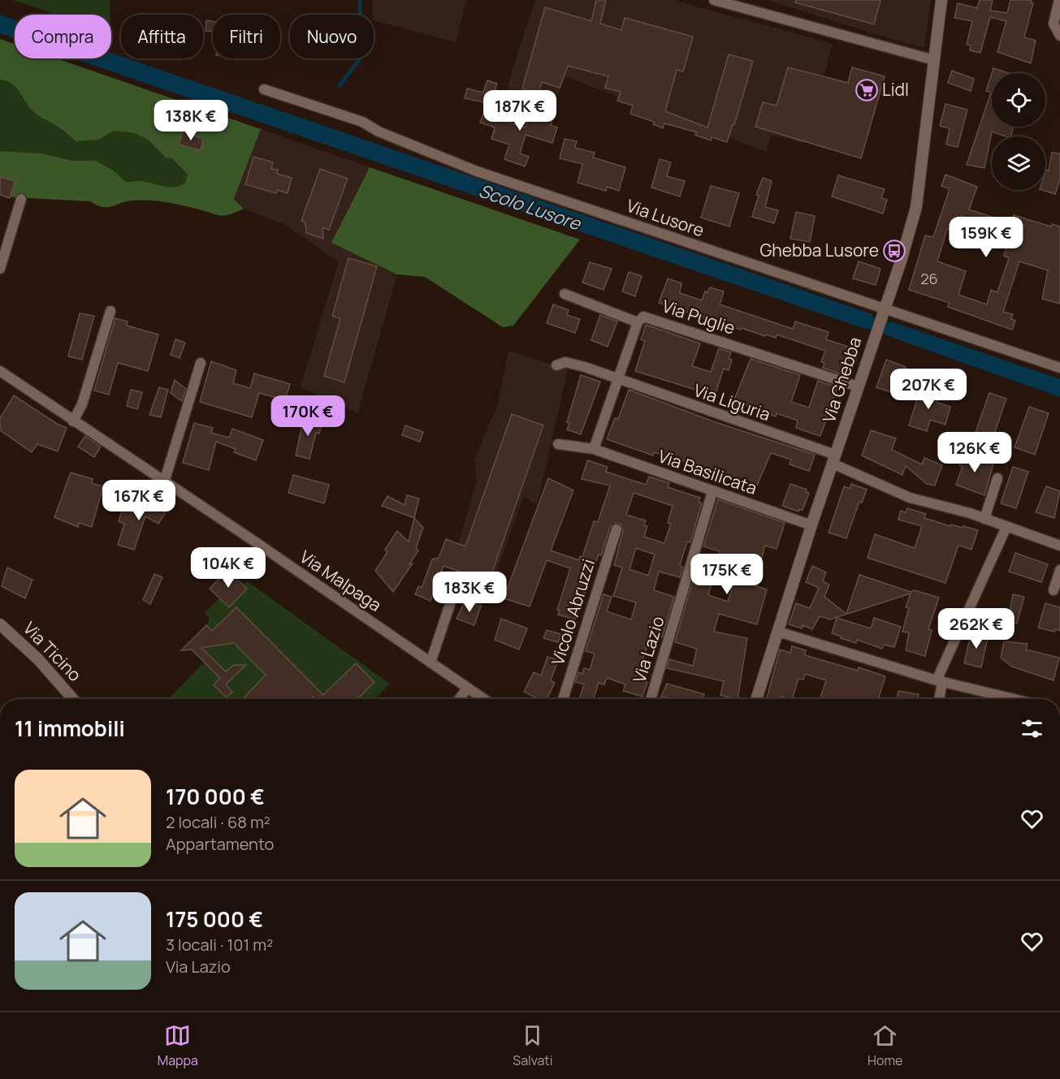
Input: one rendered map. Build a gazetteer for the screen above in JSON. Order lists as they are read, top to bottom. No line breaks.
{"streets":{"street":["Via Lusore","Via Puglie","Via Ghebba","Via Liguria","Via Basilicata","Via Malpaga","Vicolo Abruzzi","Via Lazio","Via Ticino"]},"crossings":[["Via Lusore","Via Ghebba"],["Via Puglie","Via Ghebba"],["Via Puglie","Via Liguria"],["Via Puglie","Via Basilicata"],["Via Ghebba","Via Liguria"],["Via Ghebba","Via Basilicata"],["Via Basilicata","Via Lazio"]],"water":["Scolo Lusore"],"places":{"supermarket":["Lidl"],"bus stop":["Ghebba Lusore"]},"house_numbers":["26"],"page":{"chip":["Compra","Affitta","Filtri","Nuovo"],"price":["187K €","138K €","159K €","207K €","170K €","126K €","167K €","104K €","175K €","183K €","262K €"],"heading":"11 immobili","list":[{"name":"170 000 €","note":"2 locali · 68 m² · Appartamento"},{"name":"175 000 €","note":"3 locali · 101 m² · Via Lazio"}],"tabs":["Mappa","Salvati","Home"]}}
